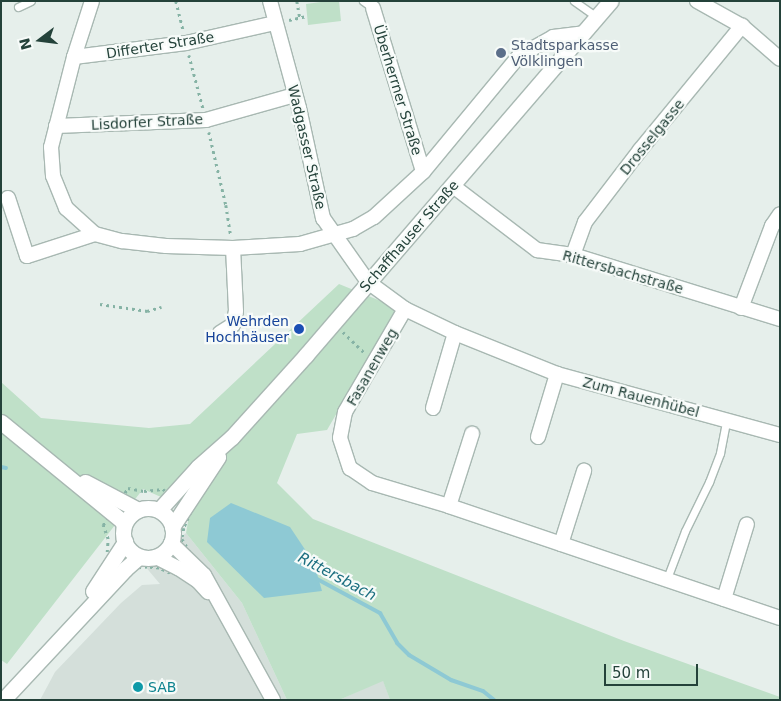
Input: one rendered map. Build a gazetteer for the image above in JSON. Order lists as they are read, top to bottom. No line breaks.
{"streets":{"street":["Differter Straße","Überherrner Straße","Lisdorfer Straße","Drosselgasse","Wadgasser Straße","Schaffhauser Straße","Rittersbachstraße","Fasanenweg","Zum Rauenhübel"]},"crossings":[["Differter Straße","Wadgasser Straße"],["Lisdorfer Straße","Wadgasser Straße"],["Drosselgasse","Rittersbachstraße"],["Wadgasser Straße","Schaffhauser Straße"],["Wadgasser Straße","Zum Rauenhübel"],["Schaffhauser Straße","Rittersbachstraße"],["Schaffhauser Straße","Zum Rauenhübel"],["Fasanenweg","Zum Rauenhübel"]],"water":["Rittersbach"],"places":["Stadtsparkasse Völklingen","Wehrden Hochhäuser","SAB"],"scale_bar":"50 m","north":"left"}
